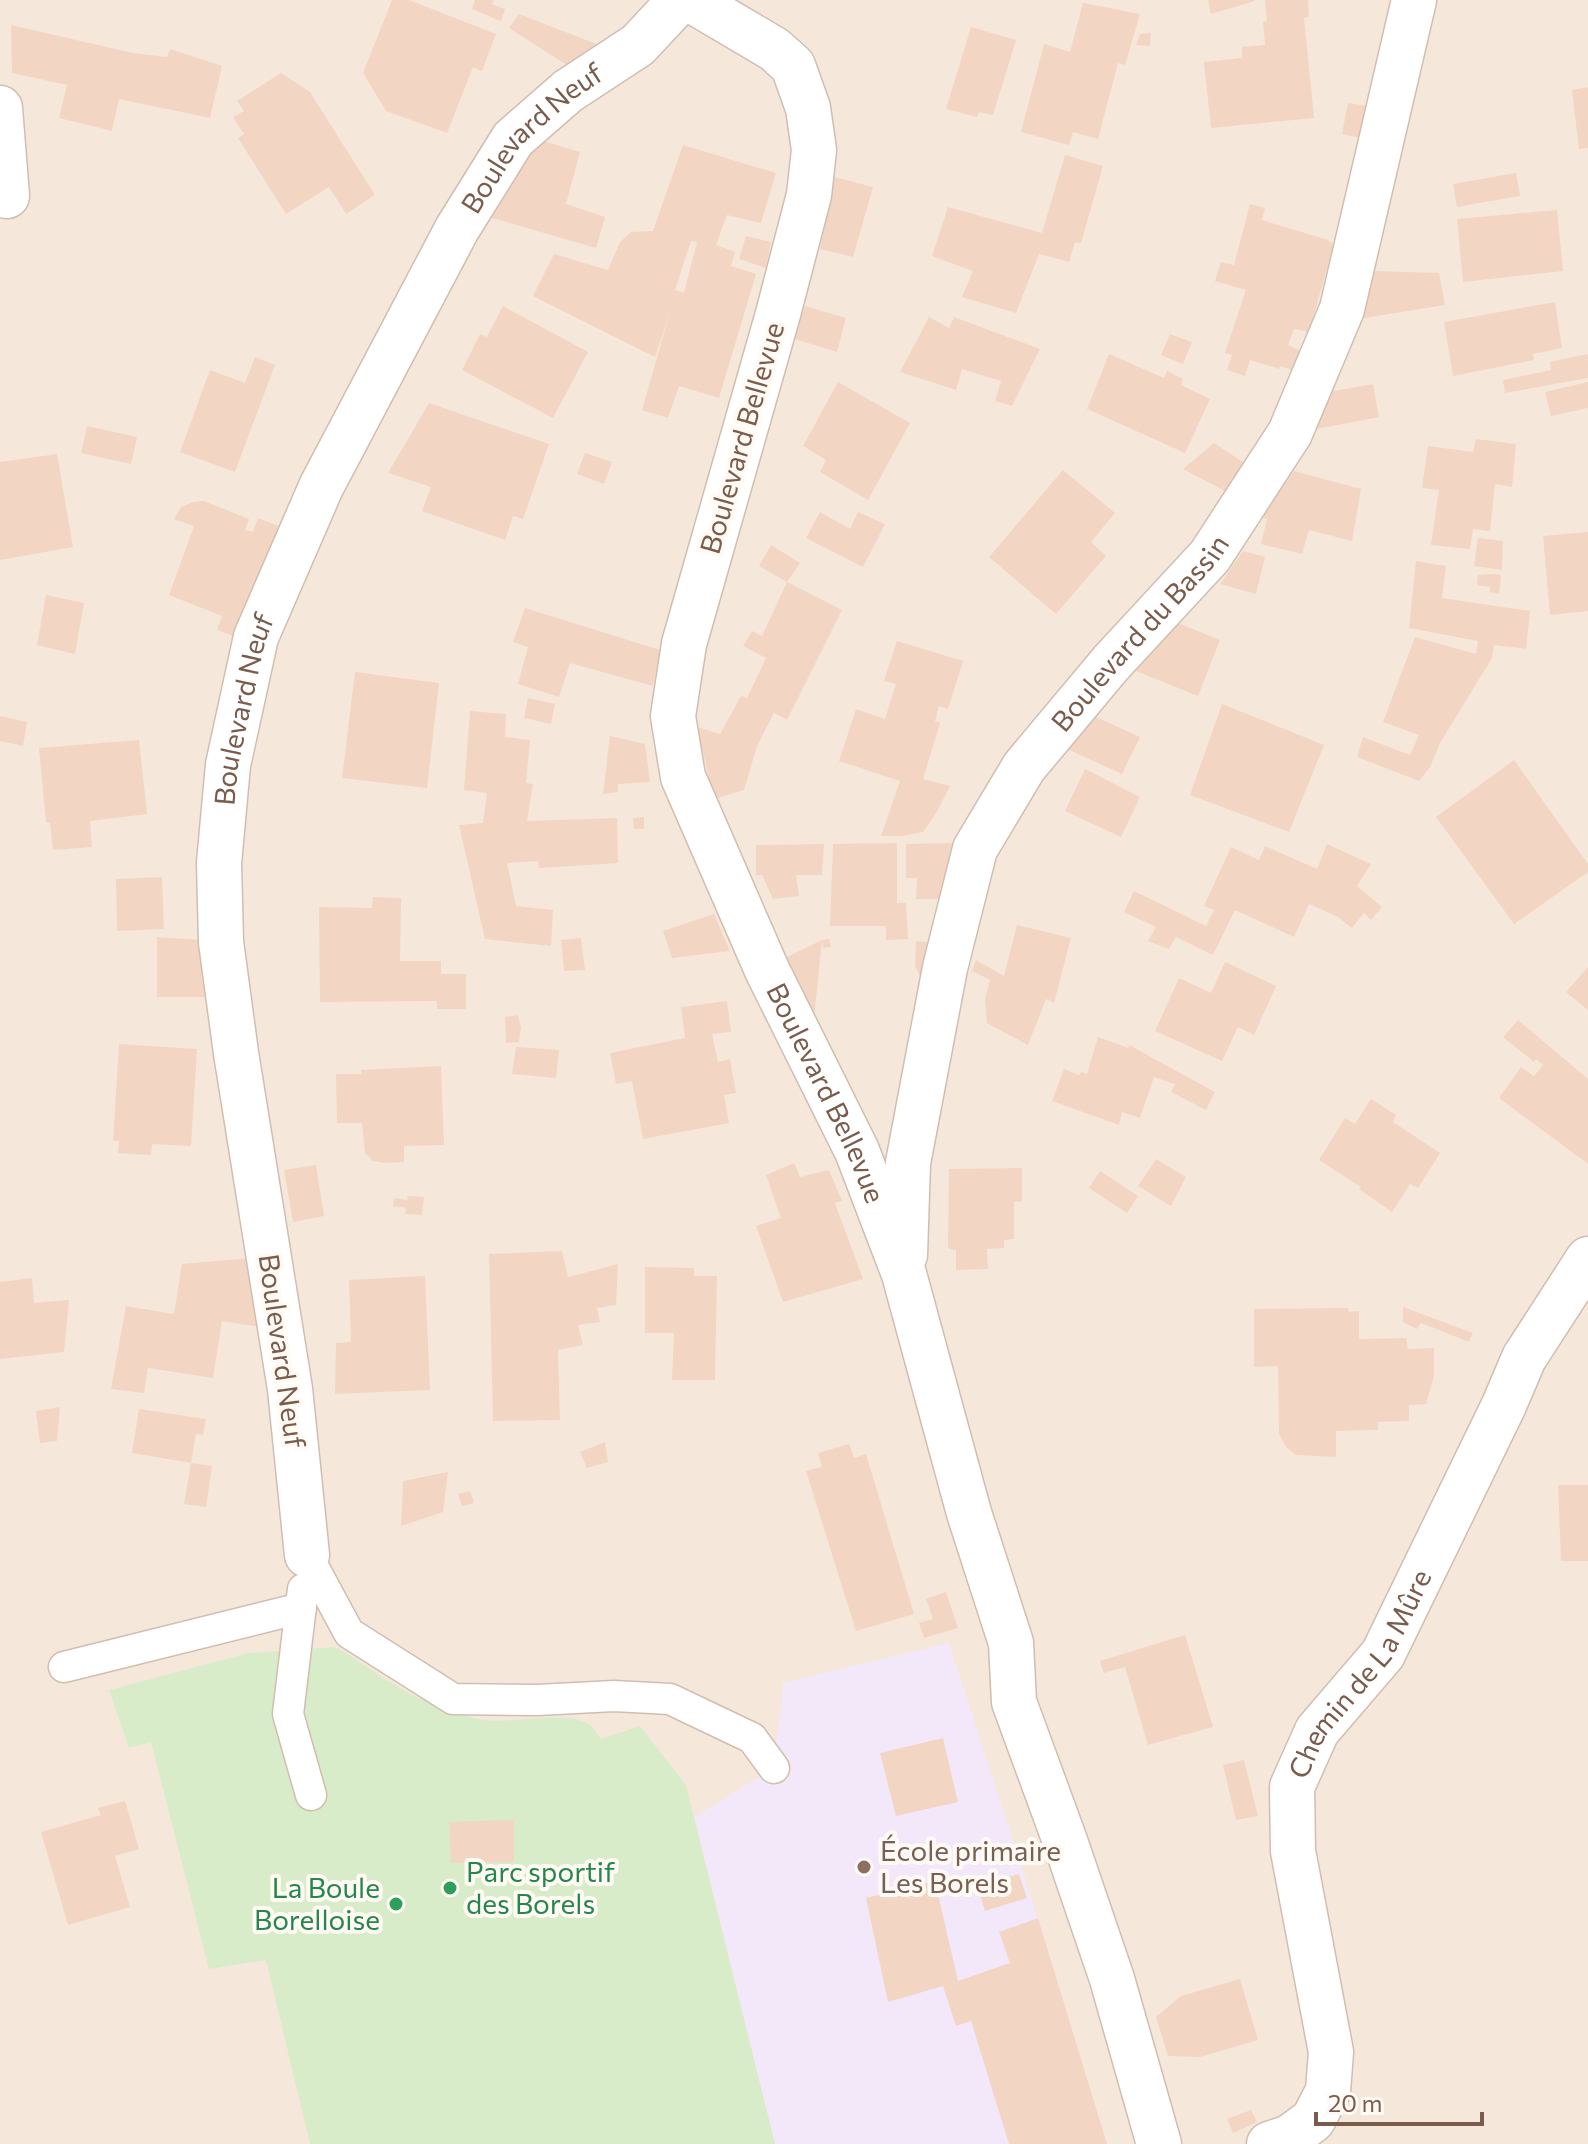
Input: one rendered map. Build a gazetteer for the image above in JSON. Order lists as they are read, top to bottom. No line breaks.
{"streets":{"street":["Boulevard Neuf","Boulevard Bellevue","Boulevard du Bassin","Chemin de La Mûre"]},"crossings":[["Boulevard Bellevue","Boulevard du Bassin"]],"places":["École primaire Les Borels","Parc sportif des Borels","La Boule Borelloise"],"scale_bar":"20 m"}
